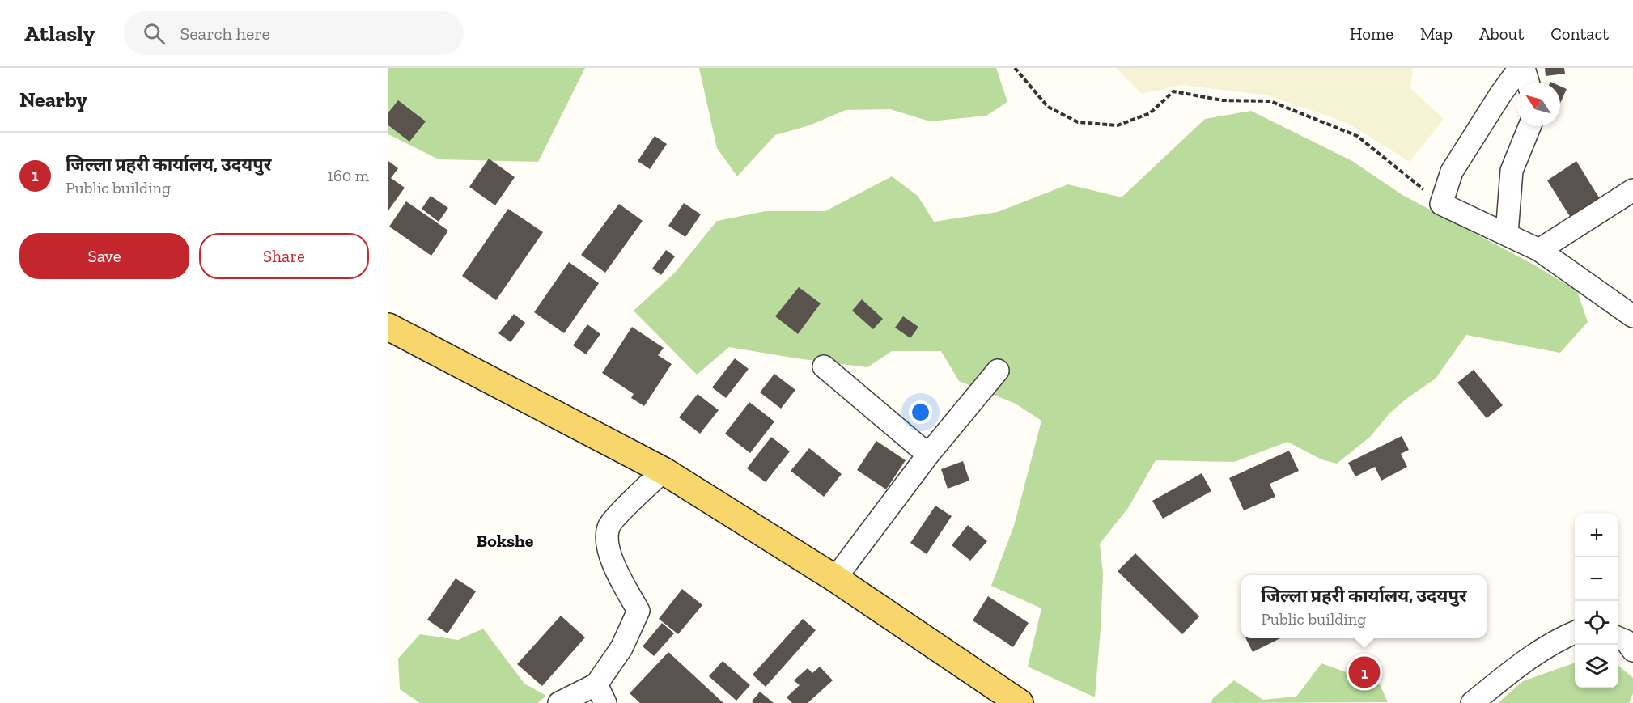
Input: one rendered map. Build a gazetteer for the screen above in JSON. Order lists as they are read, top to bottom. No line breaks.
{"districts":["Bokshe"],"north":"top left","page":{"header":"Atlasly","search":"Search here","nav":["Home","Map","About","Contact"],"heading":"Nearby","list":[{"mark":"1","name":"जिल्ला प्रहरी कार्यालय, उदयपुर","note":"Public building","value":"160 m"}],"buttons":["Save","Share"],"map_buttons":["+","−"],"popup":["जिल्ला प्रहरी कार्यालय, उदयपुर","Public building"],"pins":"1"}}
